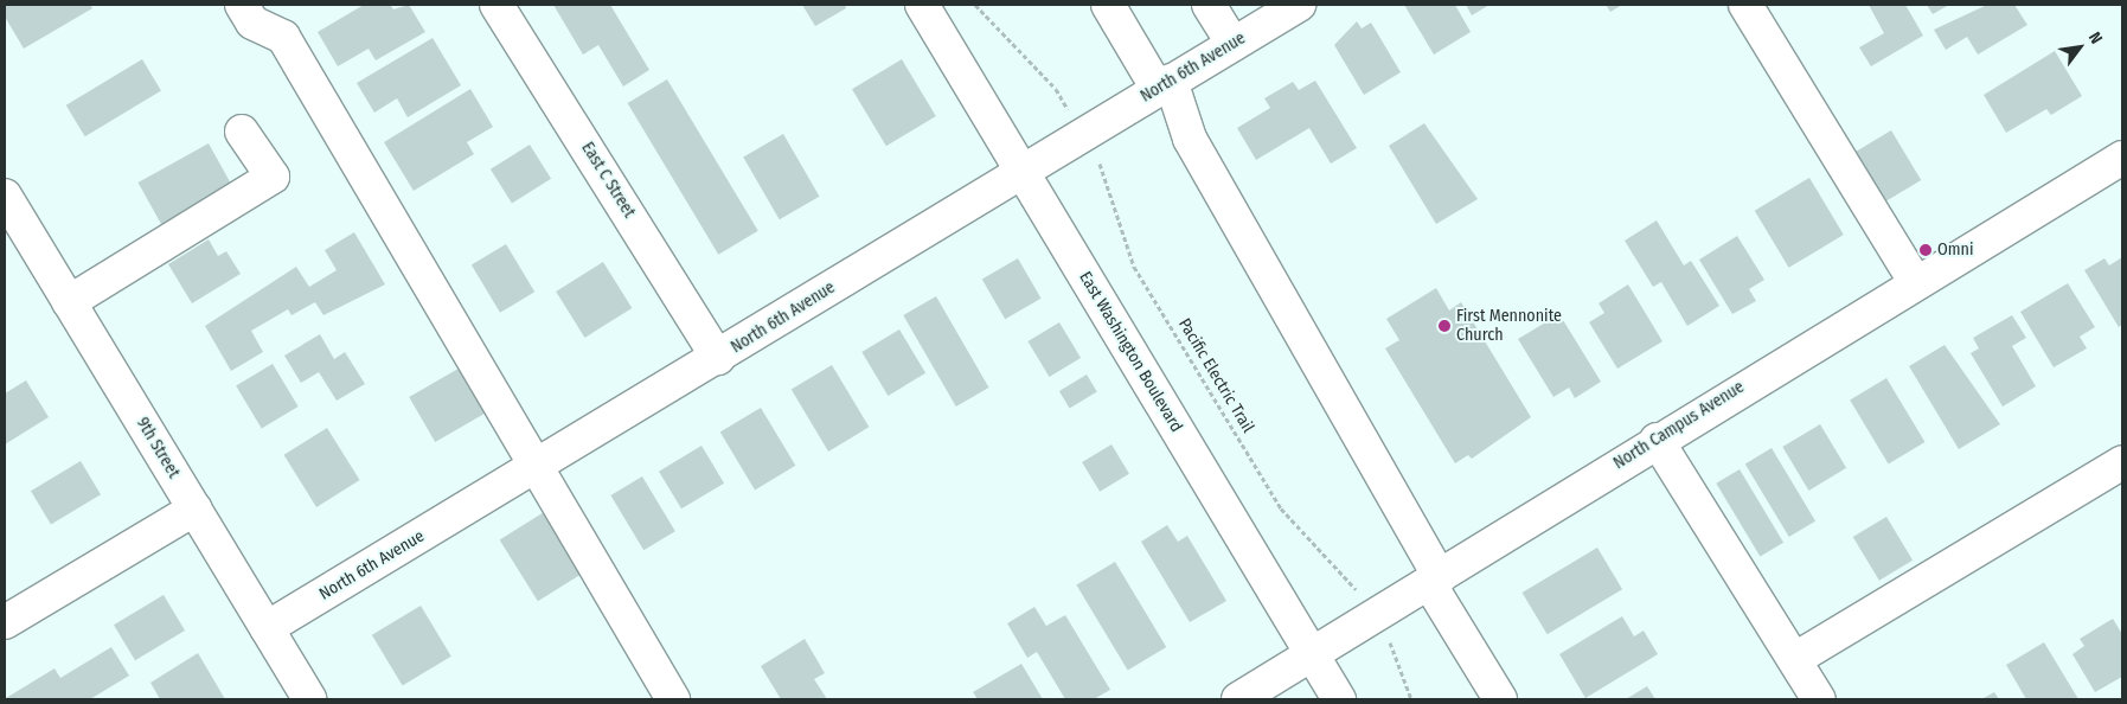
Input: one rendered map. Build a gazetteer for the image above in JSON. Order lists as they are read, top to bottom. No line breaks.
{"streets":{"street":["North 6th Avenue","East C Street","East Washington Boulevard","North Campus Avenue","9th Street"],"path":["Pacific Electric Trail"]},"crossings":[["North 6th Avenue","East C Street"],["North 6th Avenue","East Washington Boulevard"],["North 6th Avenue","9th Street"],["East Washington Boulevard","North Campus Avenue"]],"places":["Omni","First Mennonite Church"],"north":"top right"}
